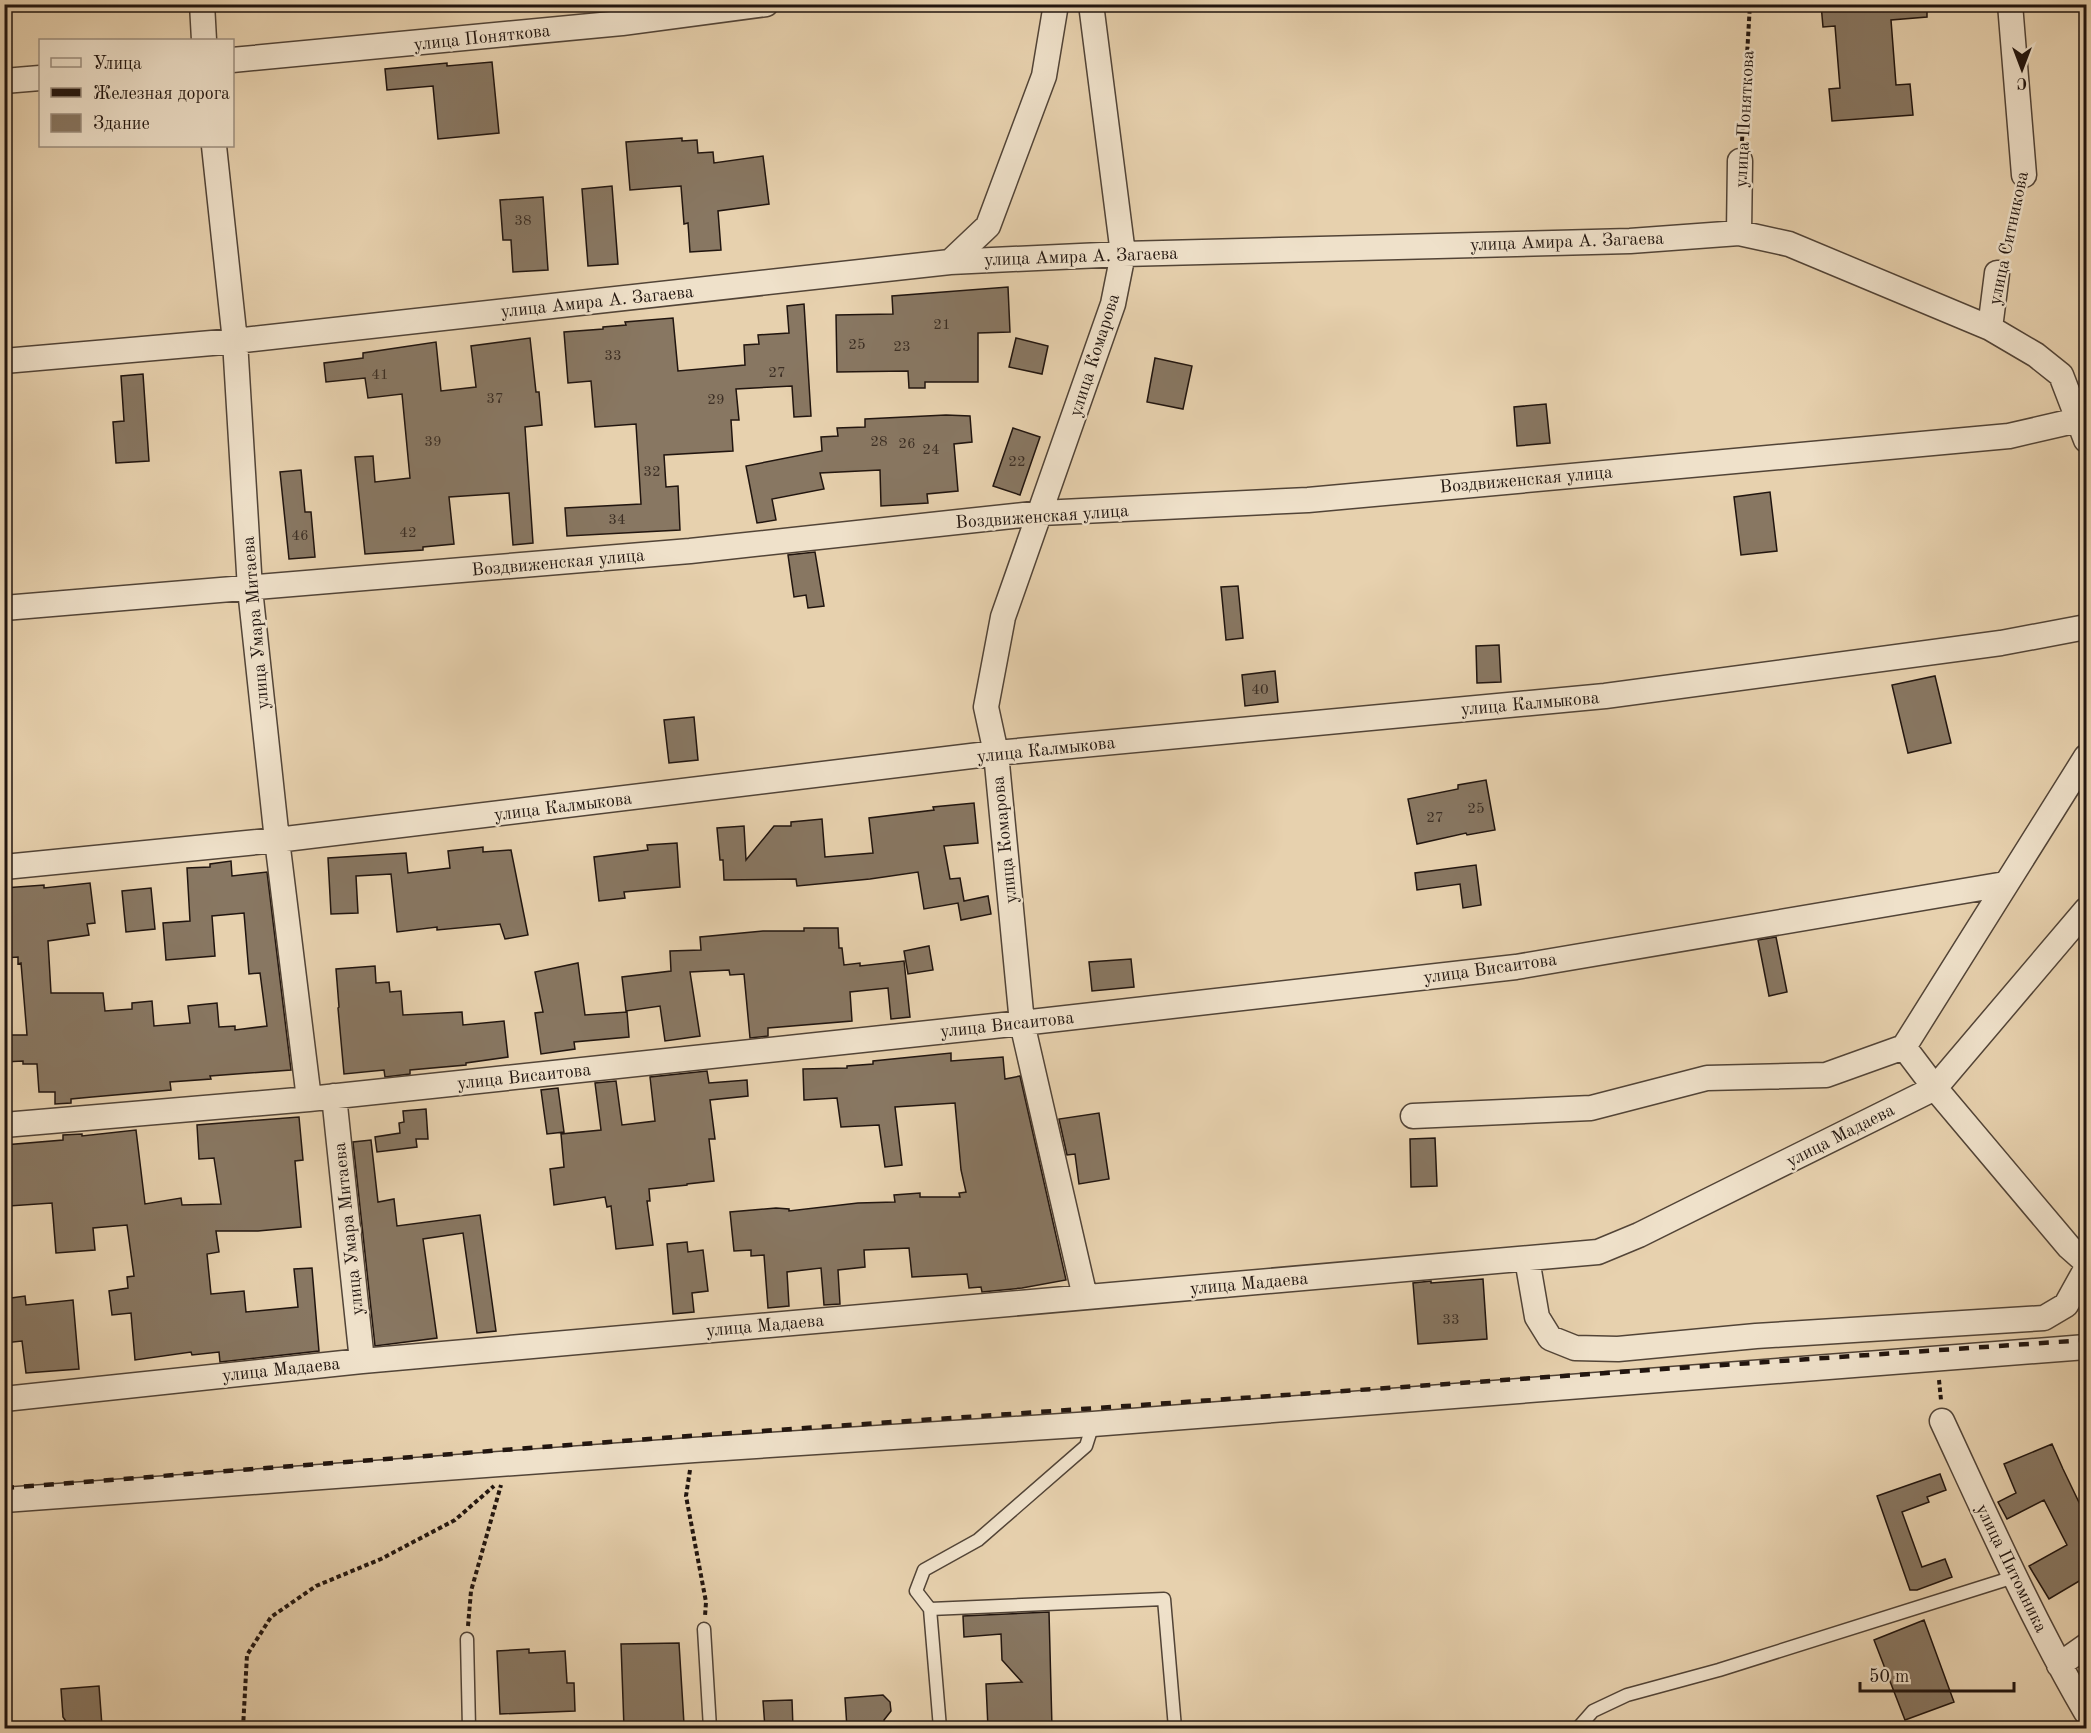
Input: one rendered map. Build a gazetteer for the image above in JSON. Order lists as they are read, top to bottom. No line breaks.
{"streets":{"street":["улица Поняткова","улица Ситникова","улица Амира А. Загаева","улица Комарова","Воздвиженская улица","улица Умара Митаева","улица Калмыкова","улица Висаитова","улица Мадаева","улица Питомника"]},"crossings":[["улица Поняткова","улица Амира А. Загаева"],["улица Ситникова","улица Амира А. Загаева"],["улица Амира А. Загаева","улица Комарова"],["улица Амира А. Загаева","Воздвиженская улица"],["улица Амира А. Загаева","улица Умара Митаева"],["улица Комарова","Воздвиженская улица"],["улица Комарова","улица Калмыкова"],["улица Комарова","улица Висаитова"],["улица Комарова","улица Мадаева"],["Воздвиженская улица","улица Умара Митаева"],["улица Умара Митаева","улица Калмыкова"],["улица Умара Митаева","улица Висаитова"],["улица Умара Митаева","улица Мадаева"]],"house_numbers":["38","21","25","23","33","27","41","37","29","39","28","26","24","22","32","34","42","46","40","25","27","33"],"legend":["Улица","Железная дорога","Здание"],"scale_bar":"50 m","north":"bottom"}
